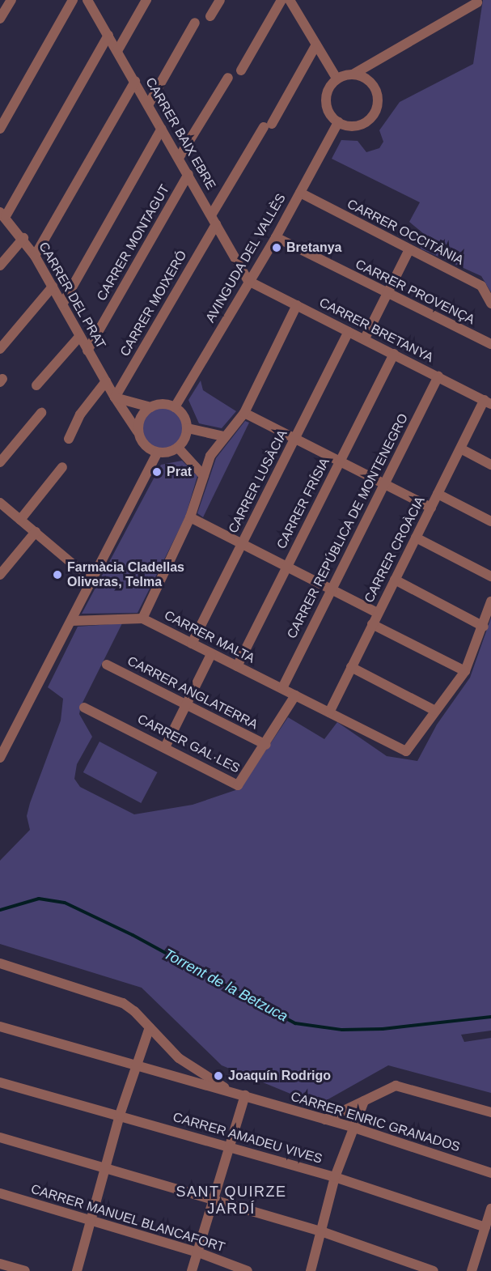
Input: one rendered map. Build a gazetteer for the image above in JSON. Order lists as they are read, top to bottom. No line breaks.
{"streets":{"street":["CARRER BAIX EBRE","CARRER OCCITÀNIA","CARRER MONTAGUT","AVINGUDA DEL VALLÈS","CARRER PROVENÇA","CARRER DEL PRAT","CARRER MOIXERÓ","CARRER BRETANYA","CARRER LUSÀCIA","CARRER FRÍSIA","CARRER REPÚBLICA DE MONTENEGRO","CARRER CROÀCIA","CARRER MALTA","CARRER ANGLATERRA","CARRER GAL·LES","CARRER ENRIC GRANADOS","CARRER AMADEU VIVES","CARRER MANUEL BLANCAFORT"]},"crossings":[["CARRER BAIX EBRE","CARRER MONTAGUT"],["CARRER BAIX EBRE","AVINGUDA DEL VALLÈS"],["CARRER BAIX EBRE","CARRER MOIXERÓ"],["CARRER BAIX EBRE","CARRER BRETANYA"],["CARRER OCCITÀNIA","AVINGUDA DEL VALLÈS"],["CARRER MONTAGUT","CARRER DEL PRAT"],["AVINGUDA DEL VALLÈS","CARRER PROVENÇA"],["AVINGUDA DEL VALLÈS","CARRER DEL PRAT"],["AVINGUDA DEL VALLÈS","CARRER BRETANYA"],["CARRER DEL PRAT","CARRER MOIXERÓ"],["CARRER BRETANYA","CARRER LUSÀCIA"],["CARRER BRETANYA","CARRER FRÍSIA"],["CARRER BRETANYA","CARRER REPÚBLICA DE MONTENEGRO"],["CARRER BRETANYA","CARRER CROÀCIA"],["CARRER LUSÀCIA","CARRER MALTA"],["CARRER FRÍSIA","CARRER MALTA"],["CARRER REPÚBLICA DE MONTENEGRO","CARRER MALTA"],["CARRER CROÀCIA","CARRER MALTA"],["CARRER MALTA","CARRER GAL·LES"],["CARRER ANGLATERRA","CARRER GAL·LES"]],"districts":["SANT QUIRZE JARDÍ"],"water":["Torrent de la Betzuca"],"places":["Bretanya","Prat","Farmàcia Cladellas Oliveras, Telma","Joaquín Rodrigo"]}
